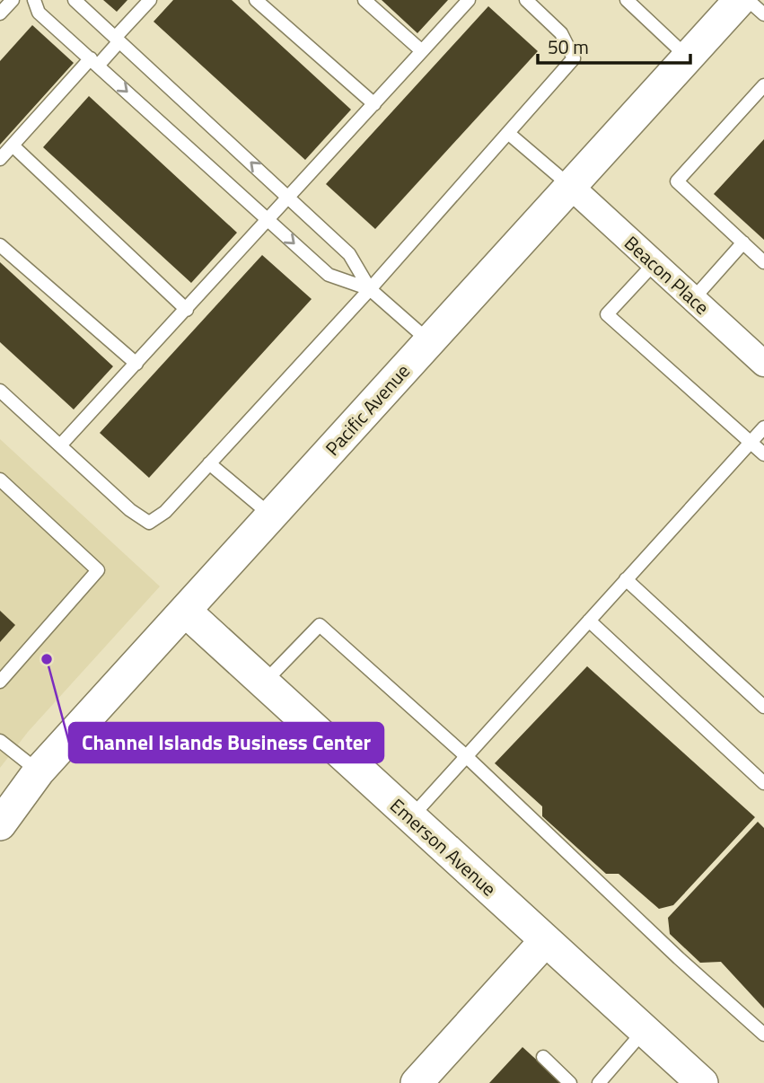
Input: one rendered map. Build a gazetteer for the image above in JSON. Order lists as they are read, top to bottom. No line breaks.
{"streets":{"street":["Beacon Place","Pacific Avenue","Emerson Avenue"]},"crossings":[["Beacon Place","Pacific Avenue"],["Pacific Avenue","Emerson Avenue"]],"places":["Channel Islands Business Center"],"scale_bar":"50 m"}
